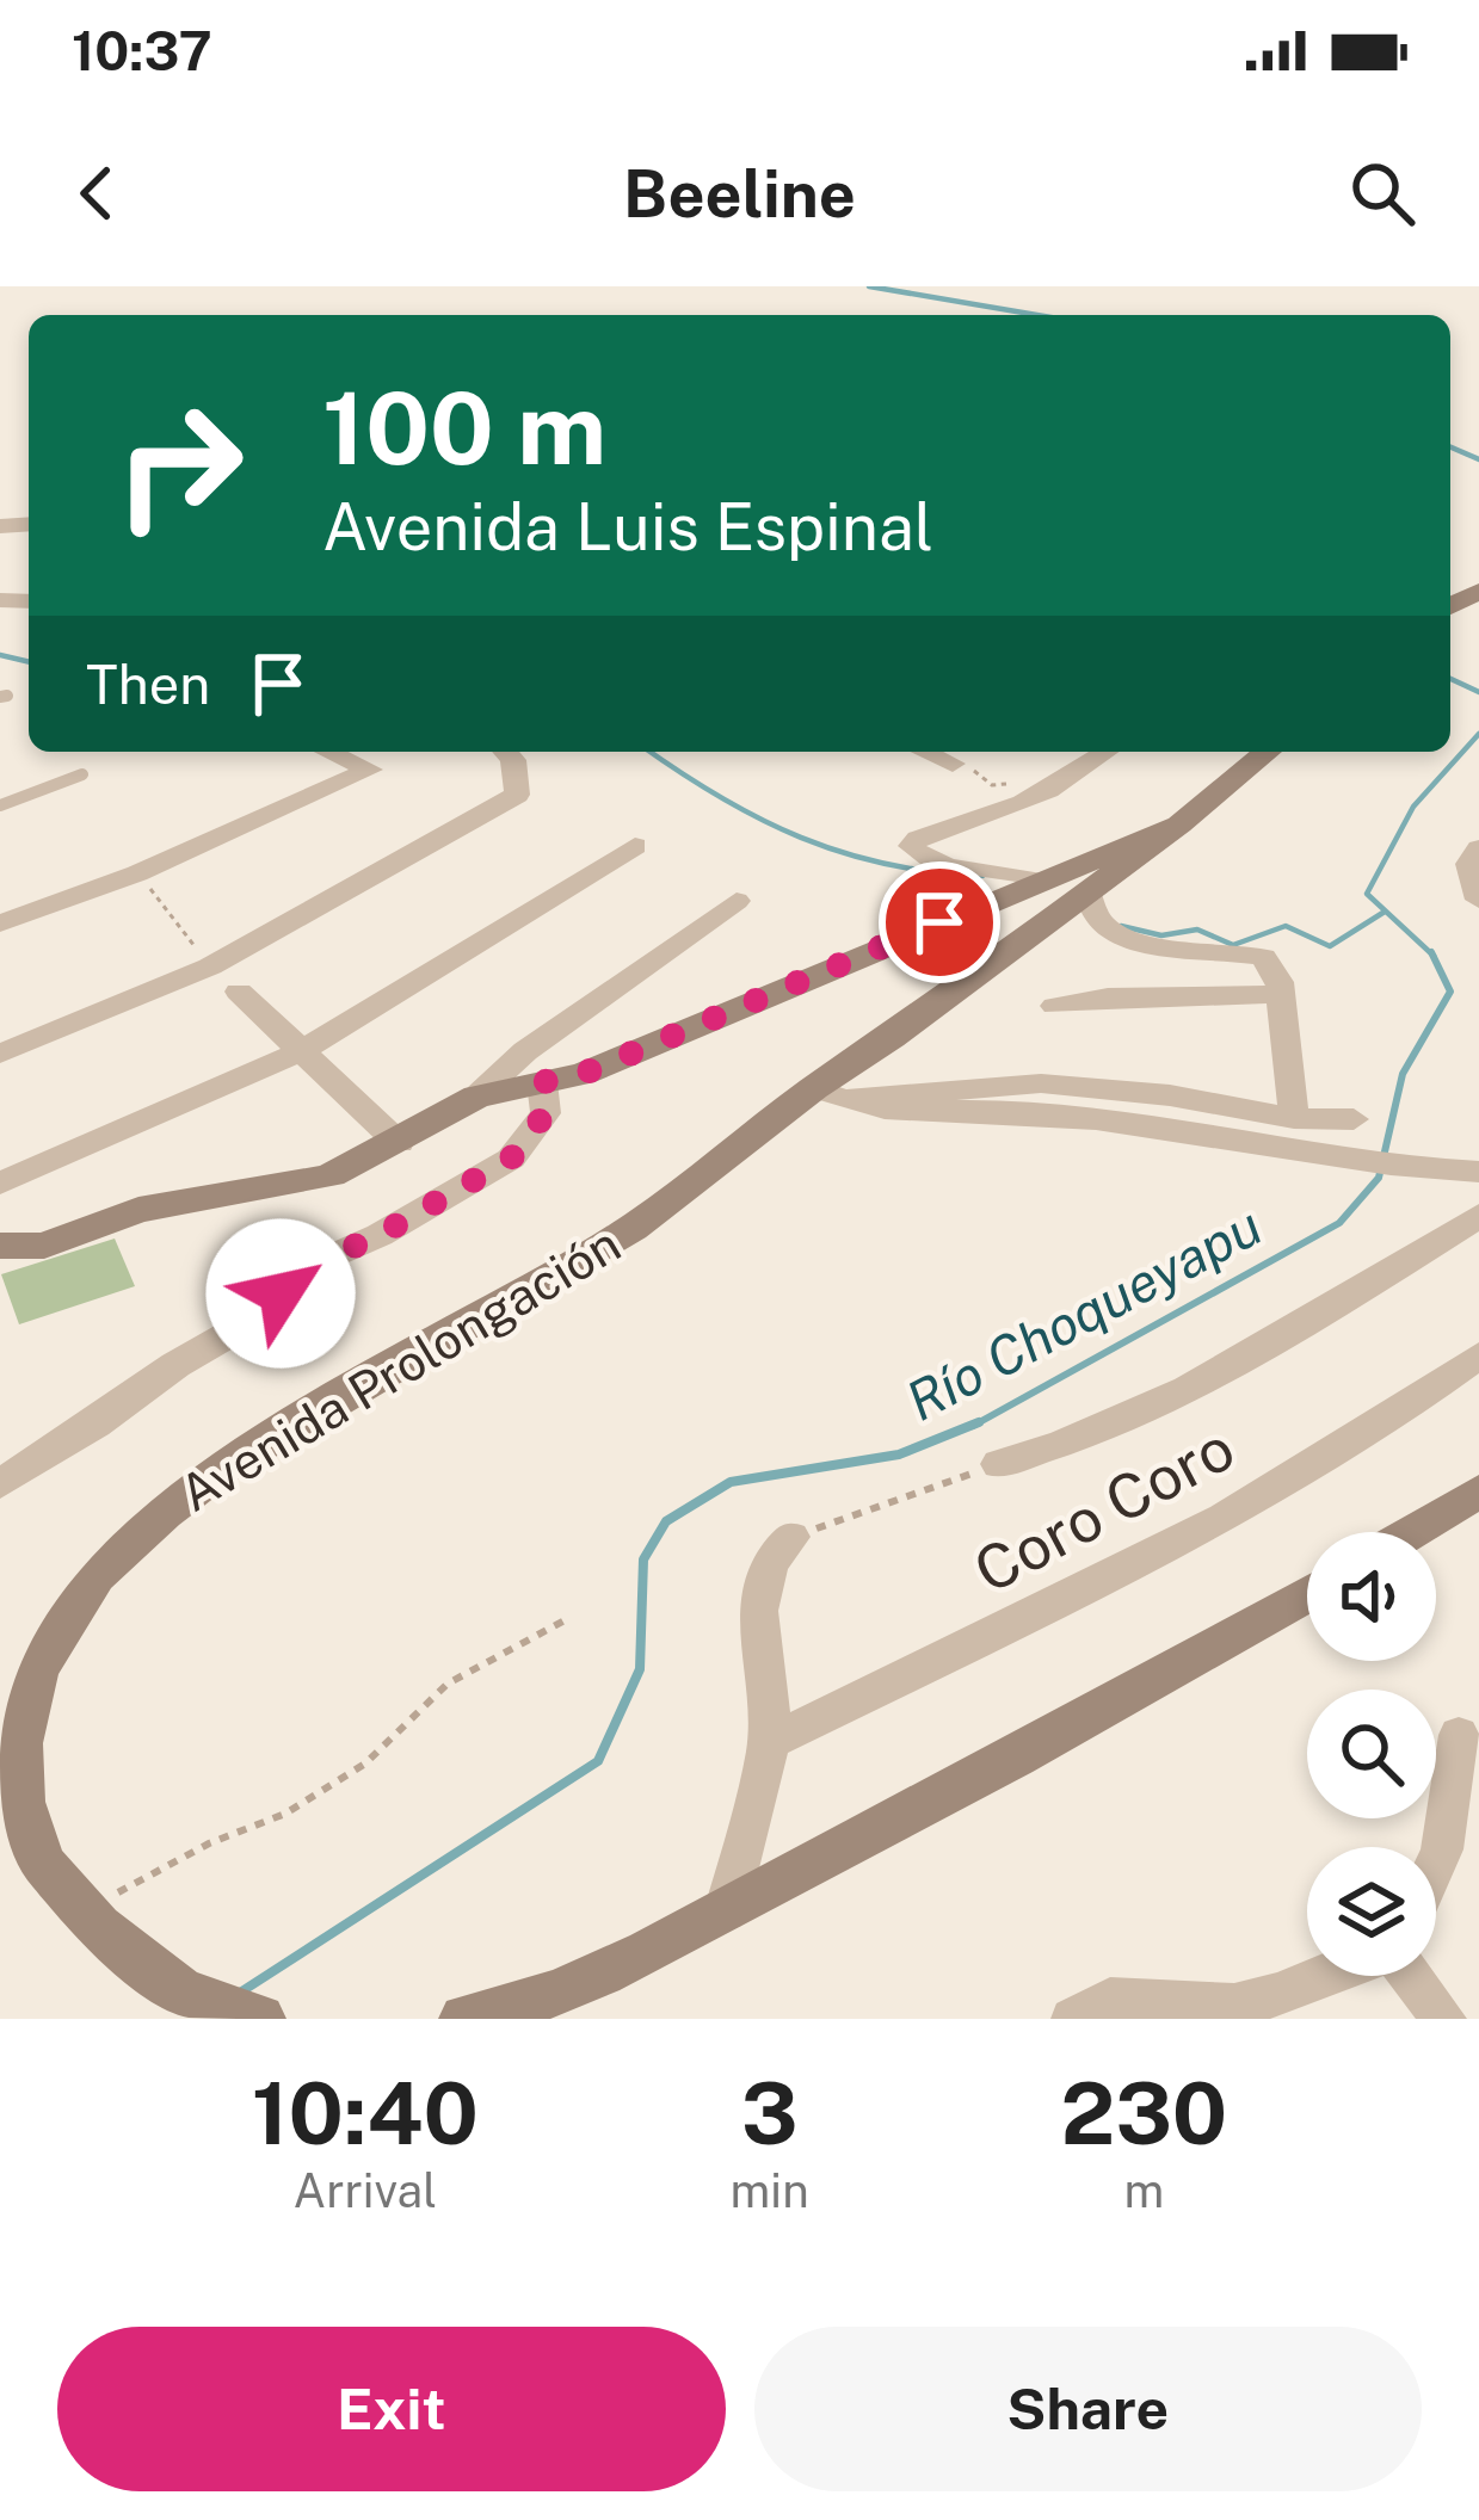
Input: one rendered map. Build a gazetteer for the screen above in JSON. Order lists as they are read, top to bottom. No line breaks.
{"streets":{"street":["Avenida Prolongación","Coro Coro"]},"water":["Río Choqueyapu"],"page":{"status":"10:37","header":"Beeline","turn":["100 m","Avenida Luis Espinal"],"then":"Then","eta":["10:40","Arrival","3","min","230","m"],"buttons":["Exit","Share"]}}
